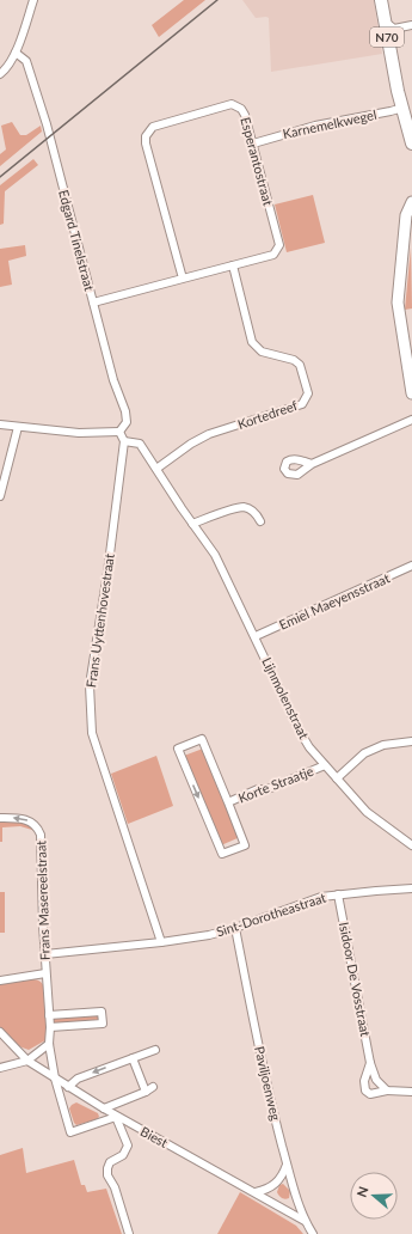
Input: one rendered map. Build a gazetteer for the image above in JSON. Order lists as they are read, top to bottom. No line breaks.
{"streets":{"main road":["N70"],"street":["Karnemelkwegel","Esperantostraat","Edgard Tinelstraat","Kortedreef","Emiel Maeyensstraat","Frans Uyttenhovestraat","Lijnmolenstraat","Korte Straatje","Frans Masereelstraat","Sint-Dorotheastraat","Isidoor De Vosstraat","Paviljoenweg","Biest"]},"crossings":[["N70","Karnemelkwegel"],["Karnemelkwegel","Esperantostraat"],["Esperantostraat","Edgard Tinelstraat"],["Esperantostraat","Kortedreef"],["Kortedreef","Lijnmolenstraat"],["Emiel Maeyensstraat","Lijnmolenstraat"],["Frans Uyttenhovestraat","Lijnmolenstraat"],["Frans Uyttenhovestraat","Sint-Dorotheastraat"],["Lijnmolenstraat","Korte Straatje"],["Frans Masereelstraat","Sint-Dorotheastraat"],["Frans Masereelstraat","Biest"],["Sint-Dorotheastraat","Isidoor De Vosstraat"],["Sint-Dorotheastraat","Paviljoenweg"],["Paviljoenweg","Biest"]],"one_way":["Frans Masereelstraat"],"north":"left"}
